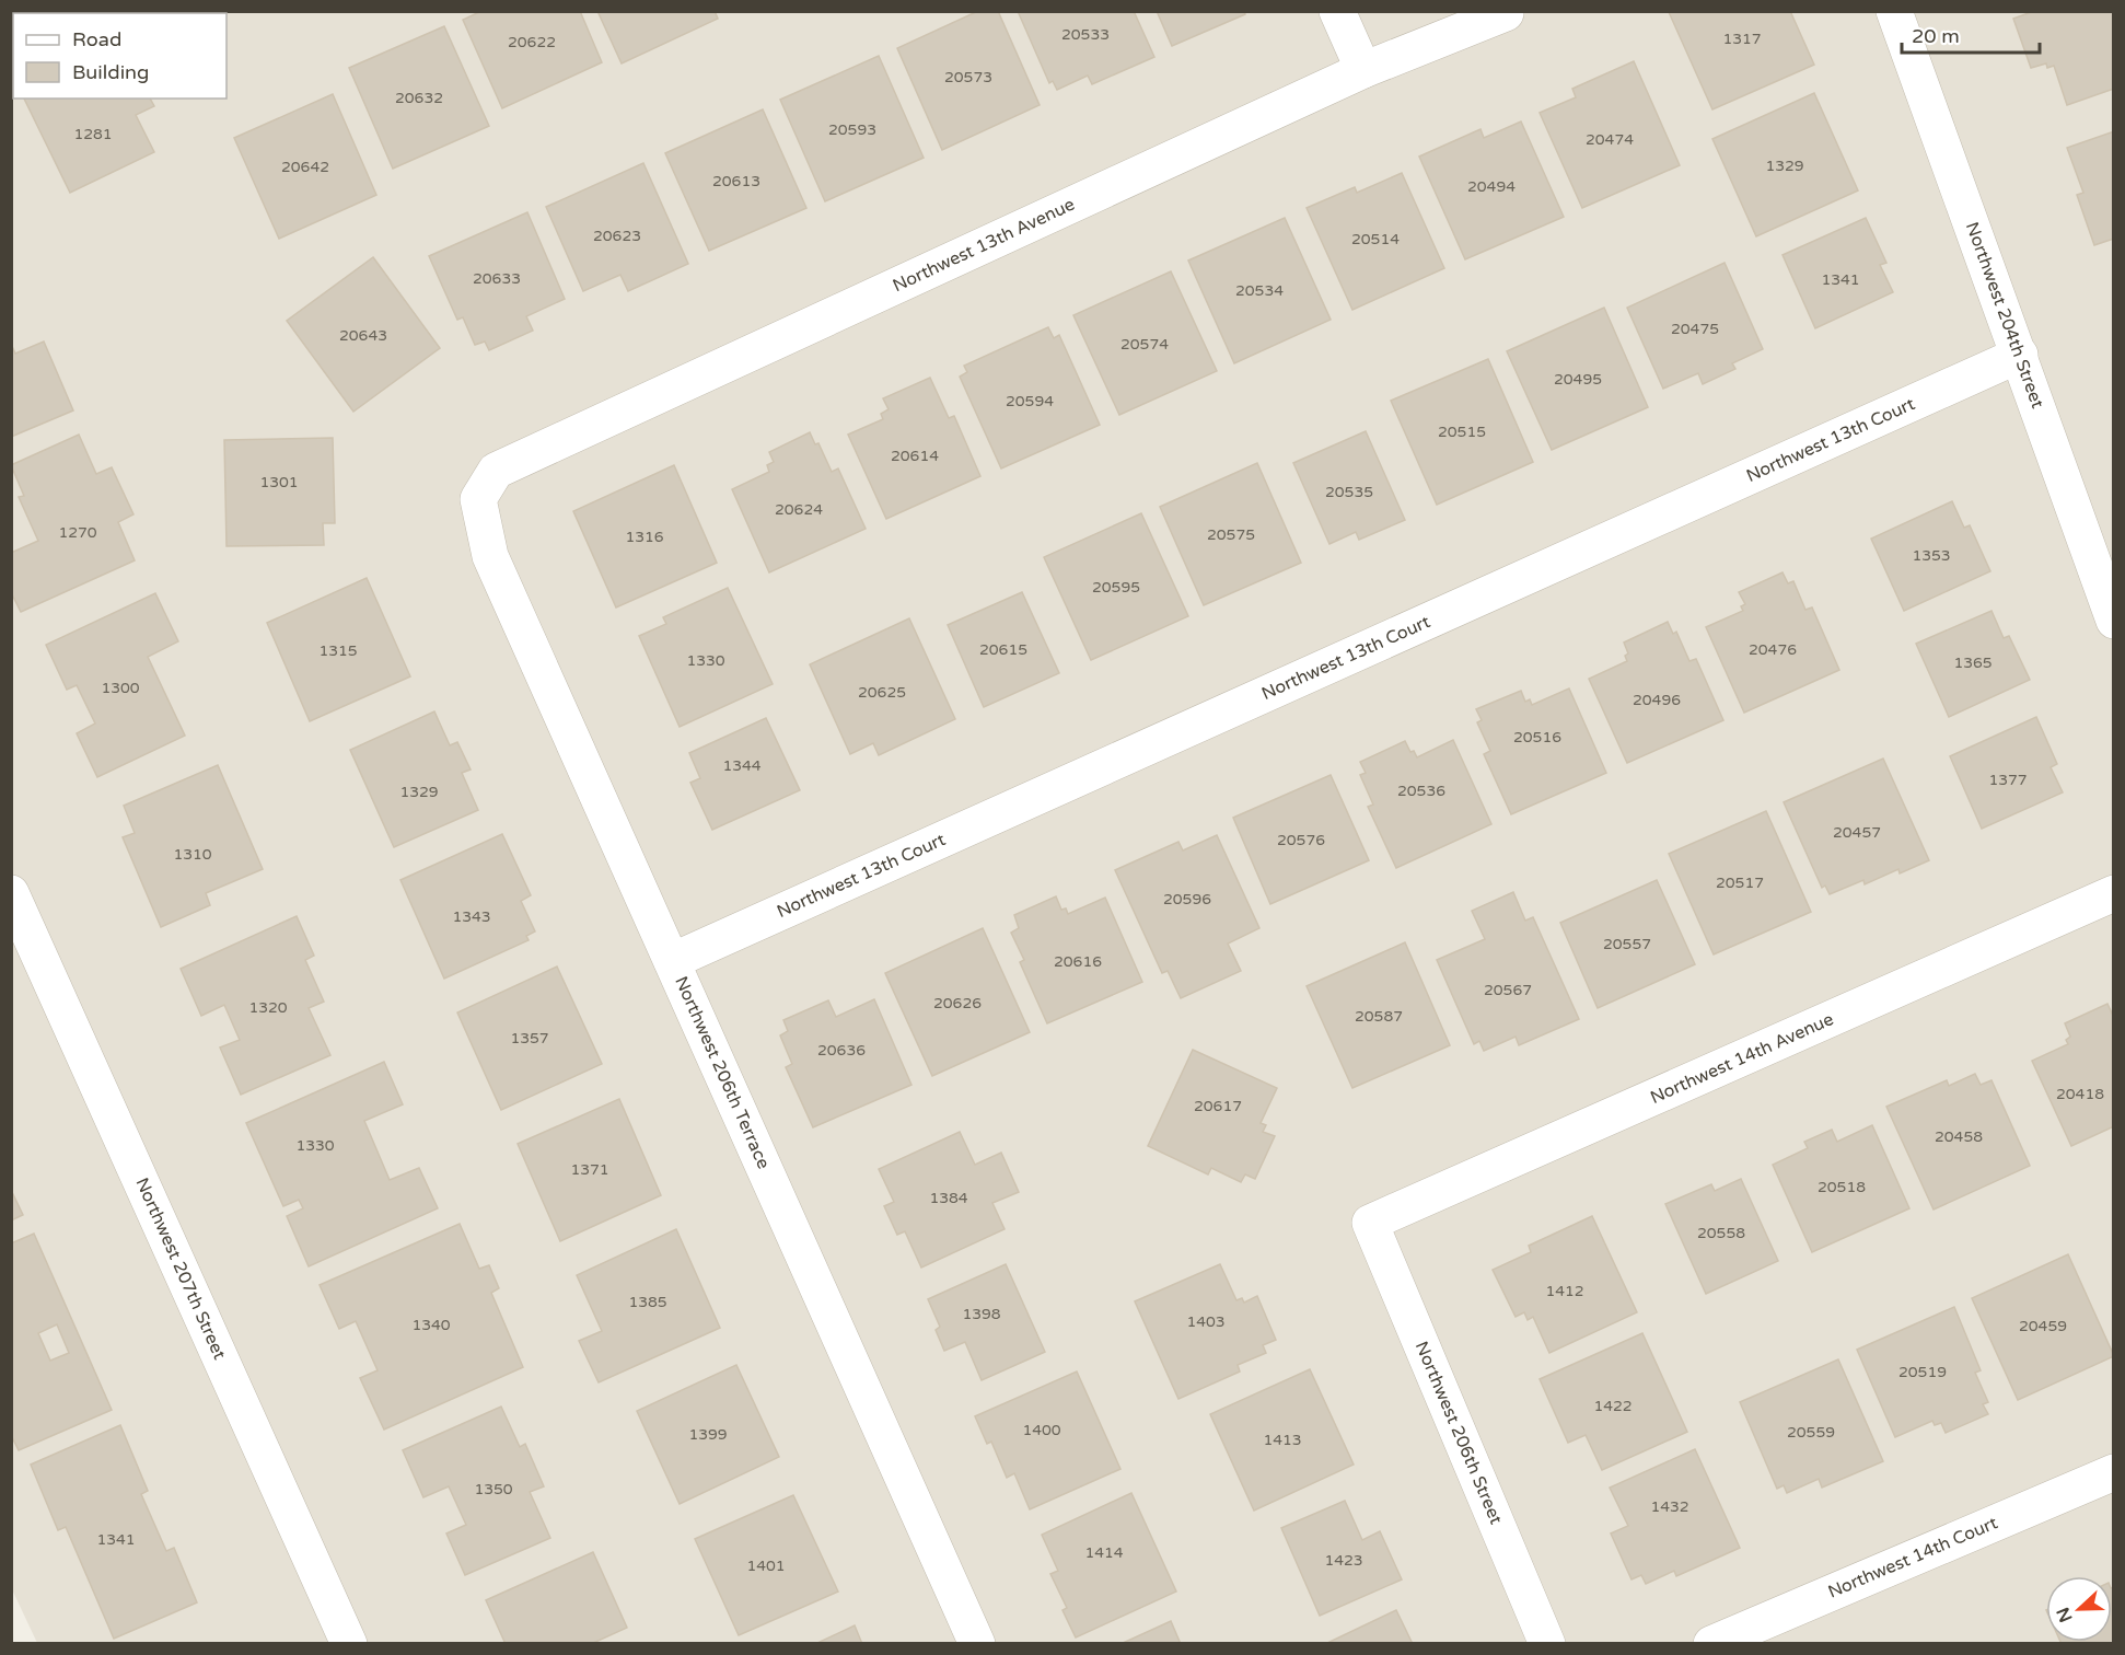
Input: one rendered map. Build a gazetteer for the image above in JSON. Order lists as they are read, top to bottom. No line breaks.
{"streets":{"street":["Northwest 13th Avenue","Northwest 204th Street","Northwest 13th Court","Northwest 14th Avenue","Northwest 206th Terrace","Northwest 207th Street","Northwest 206th Street","Northwest 14th Court"]},"crossings":[["Northwest 13th Avenue","Northwest 206th Terrace"],["Northwest 204th Street","Northwest 13th Court"],["Northwest 13th Court","Northwest 206th Terrace"],["Northwest 14th Avenue","Northwest 206th Street"]],"house_numbers":["20533","1317","20622","20573","20632","20593","1281","20474","1329","20642","20613","20494","20623","20514","20633","1341","20534","20475","20643","20574","20495","20594","20515","20614","1301","20535","20624","1270","20575","1316","1353","20595","20615","20476","1315","1330","1365","1300","20625","20496","20516","1344","1377","20536","1329","20457","20576","1310","20517","20596","1343","20557","20616","20567","20626","1320","20587","1357","20636","20418","20617","20458","1330","1371","20518","1384","20558","1412","1385","1398","1403","1340","20459","20519","1422","1400","20559","1399","1413","1350","1432","1341","1414","1423","1401"],"legend":["Road","Building"],"scale_bar":"20 m","north":"left"}
